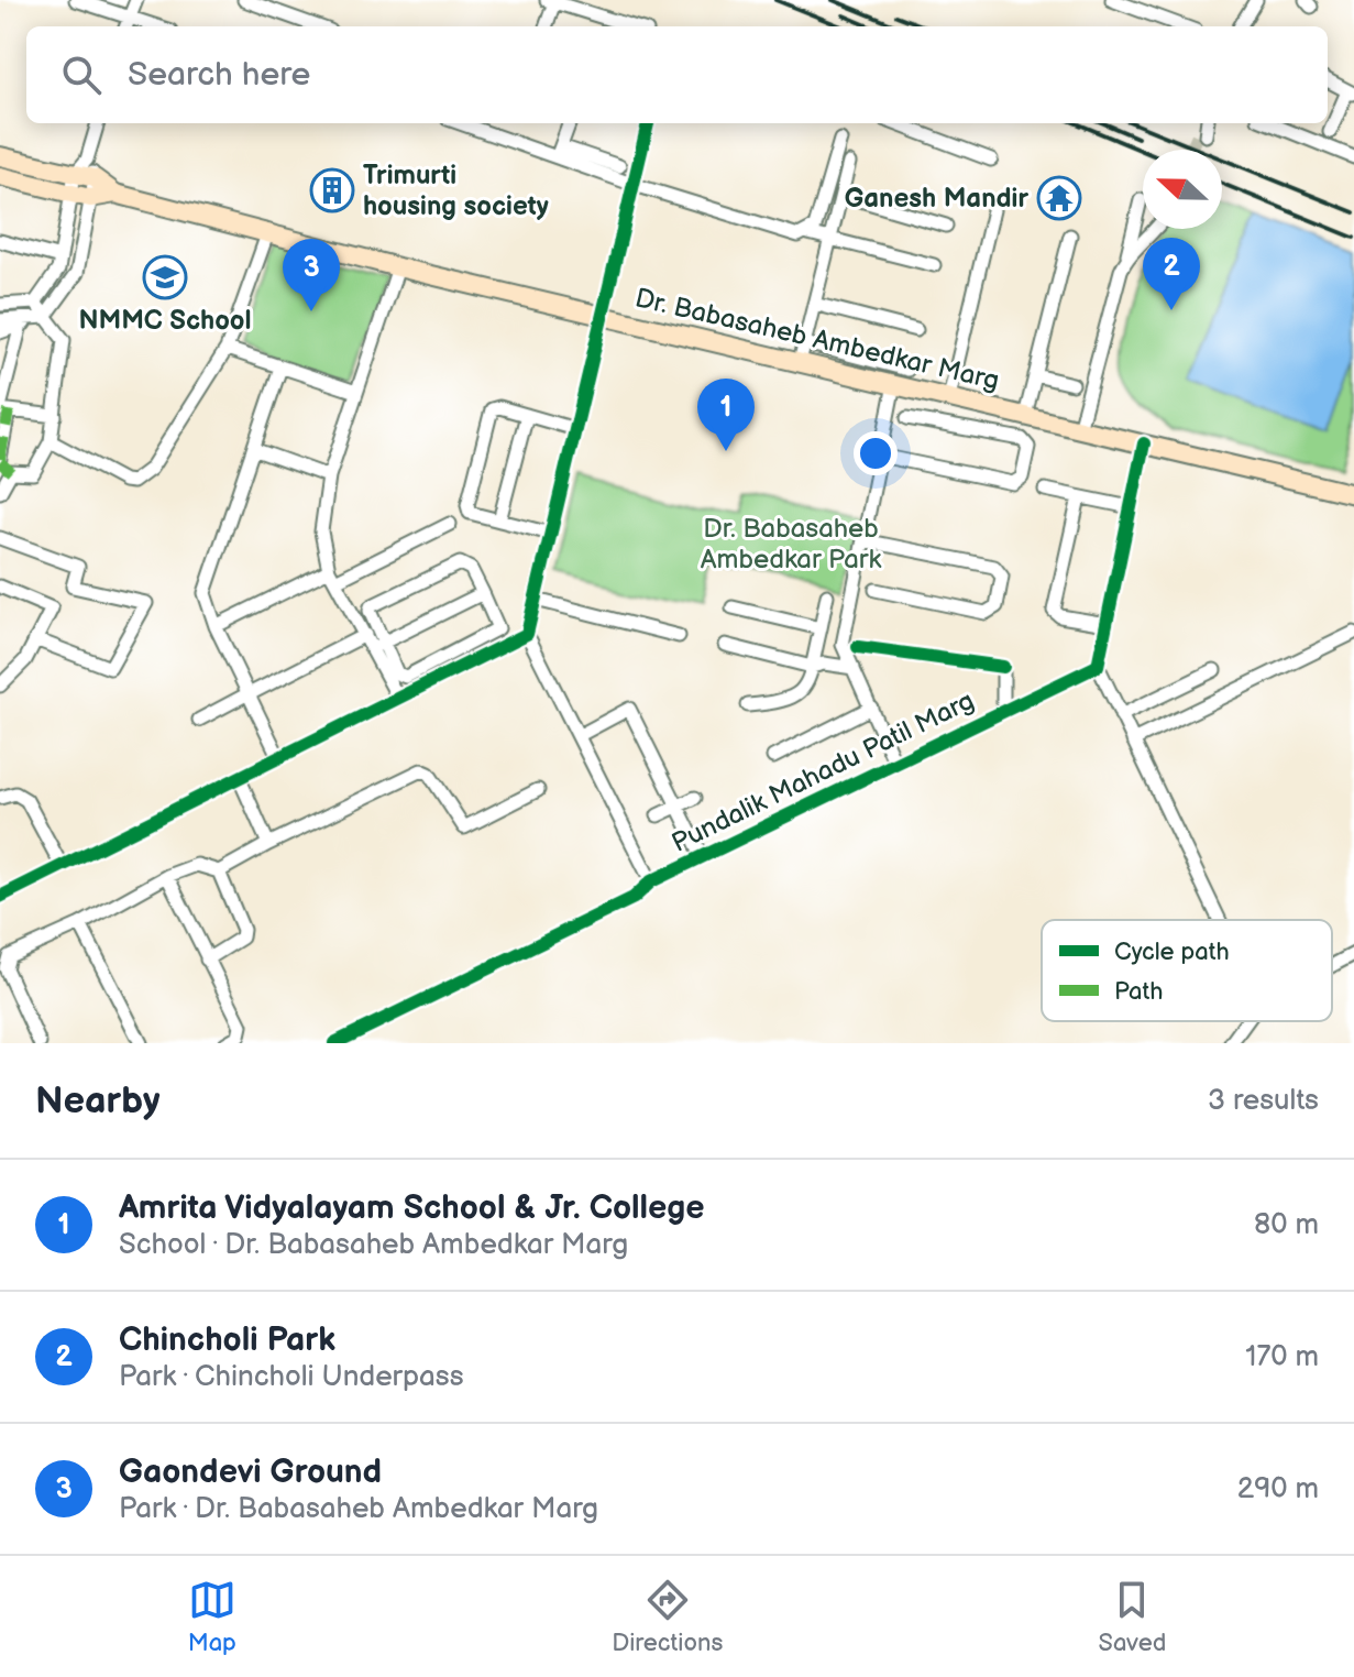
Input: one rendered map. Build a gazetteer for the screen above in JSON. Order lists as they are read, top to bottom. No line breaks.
{"streets":{"main road":["Dr. Babasaheb Ambedkar Marg"],"street":["Pundalik Mahadu Patil Marg"]},"parks":["Dr. Babasaheb Ambedkar Park"],"places":{"building":["Trimurti housing society"],"temple":["Ganesh Mandir"],"school or university":["NMMC School"]},"legend":["Cycle path","Path"],"north":"left","page":{"search":"Search here","pins":["2","3","1"],"heading":["Nearby","3 results"],"list":[{"mark":"1","name":"Amrita Vidyalayam School & Jr. College","note":"School · Dr. Babasaheb Ambedkar Marg","value":"80 m"},{"mark":"2","name":"Chincholi Park","note":"Park · Chincholi Underpass","value":"170 m"},{"mark":"3","name":"Gaondevi Ground","note":"Park · Dr. Babasaheb Ambedkar Marg","value":"290 m"}],"nav":["Map","Directions","Saved"]}}
